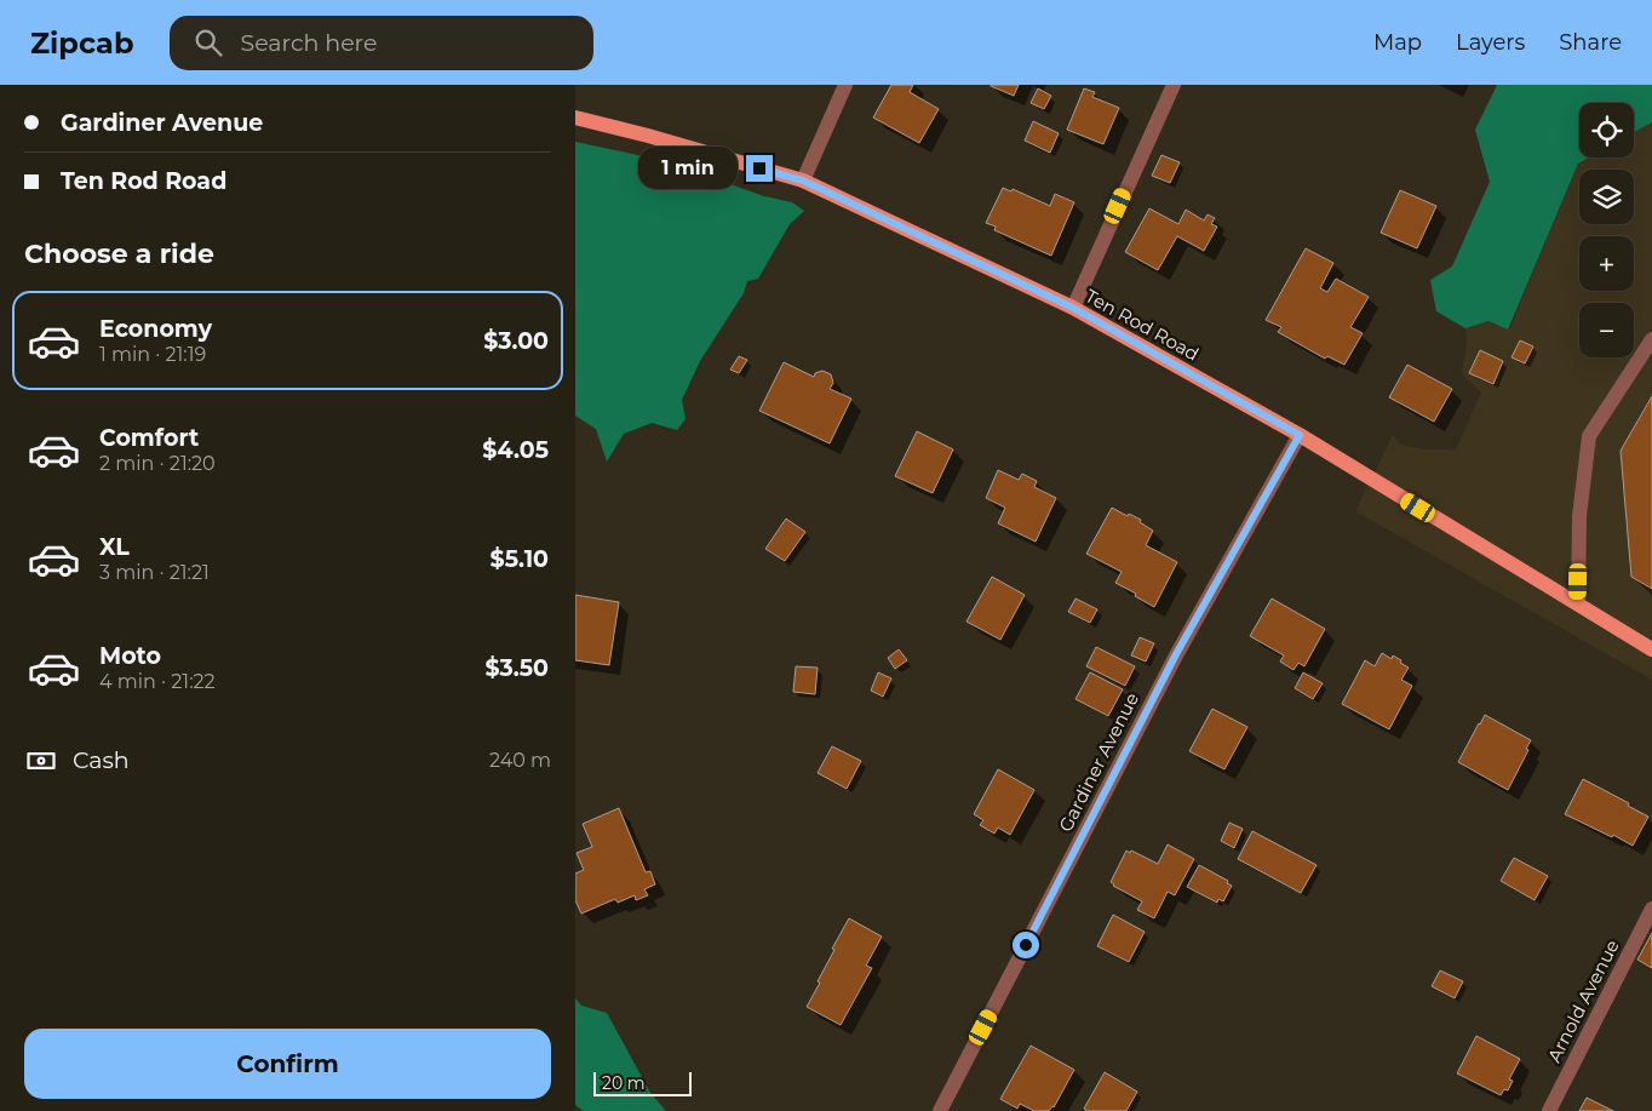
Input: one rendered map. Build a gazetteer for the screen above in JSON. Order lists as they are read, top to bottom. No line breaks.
{"streets":{"main road":["Ten Rod Road"],"street":["Gardiner Avenue","Arnold Avenue"]},"crossings":[["Ten Rod Road","Gardiner Avenue"]],"scale_bar":"20 m","page":{"header":"Zipcab","search":"Search here","nav":["Map","Layers","Share"],"banner":["Gardiner Avenue","Ten Rod Road"],"map_buttons":["+","−"],"bubble":"1 min","heading":"Choose a ride","list":[{"name":"Economy","note":"1 min · 21:19","value":"$3.00"},{"name":"Comfort","note":"2 min · 21:20","value":"$4.05"},{"name":"XL","note":"3 min · 21:21","value":"$5.10"},{"name":"Moto","note":"4 min · 21:22","value":"$3.50"}],"pay":["Cash","240 m"],"buttons":"Confirm","scale":"20 m"}}
